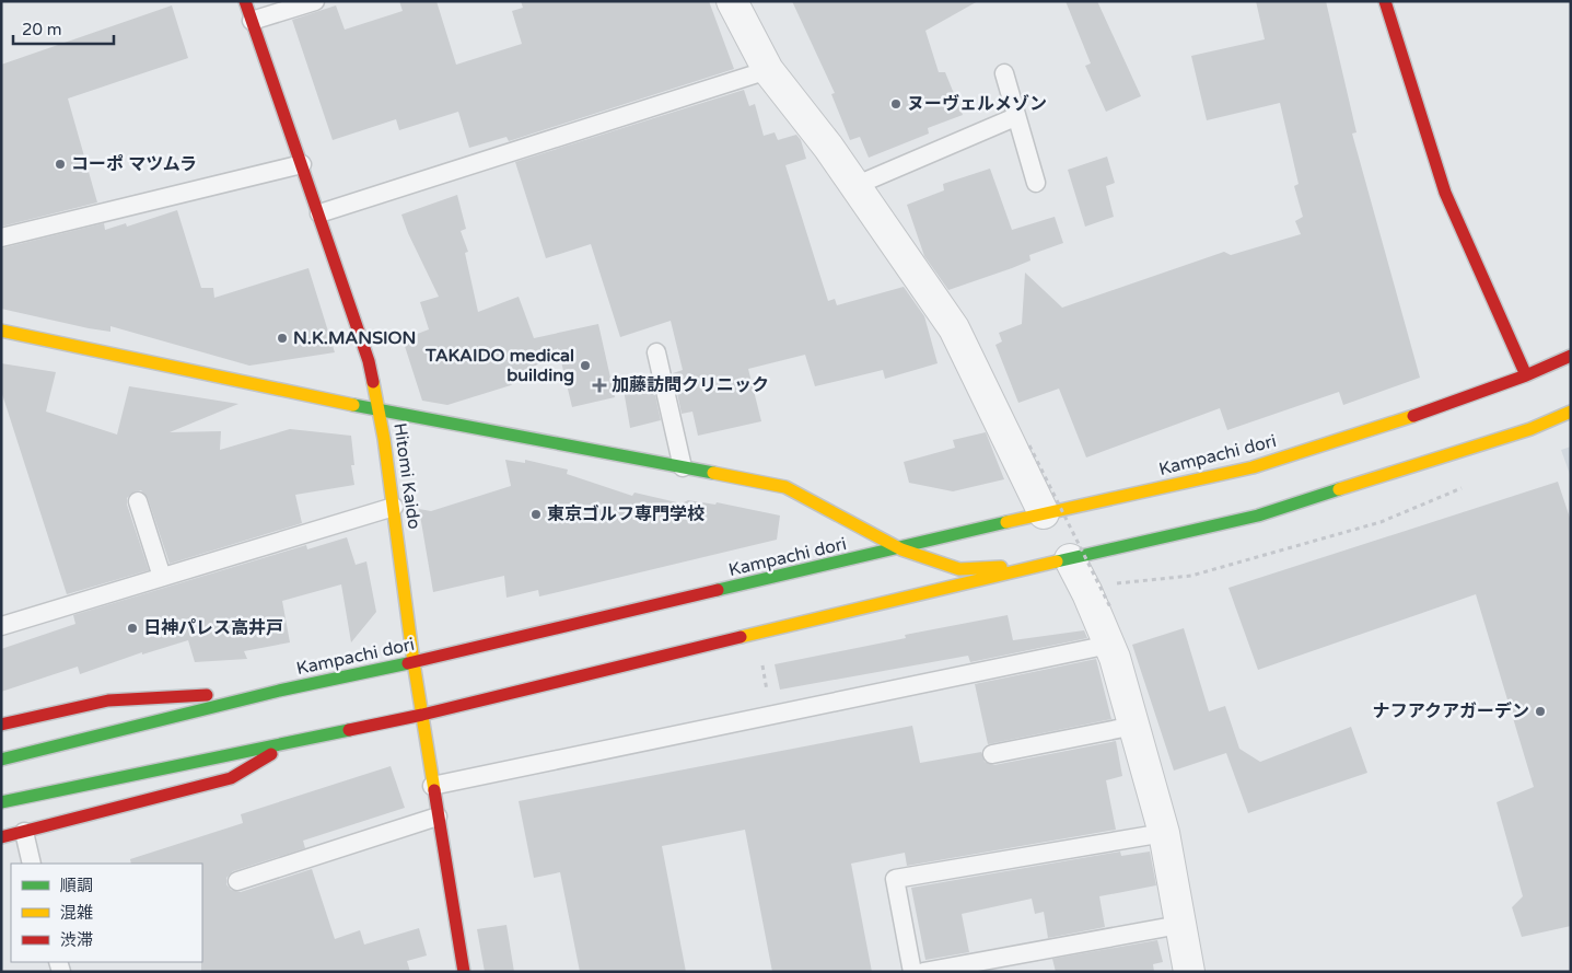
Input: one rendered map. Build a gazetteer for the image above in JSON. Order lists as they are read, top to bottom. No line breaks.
{"streets":{"main road":["Kampachi dori","Hitomi Kaido"]},"crossings":[["Kampachi dori","Hitomi Kaido"]],"places":{"other":["ヌーヴェルメゾン","コーポ マツムラ","N.K.MANSION","TAKAIDO medical building","東京ゴルフ専門学校","日神パレス高井戸","ナフアクアガーデン"],"health":["加藤訪問クリニック"]},"legend":["順調","混雑","渋滞"],"scale_bar":"20 m"}
